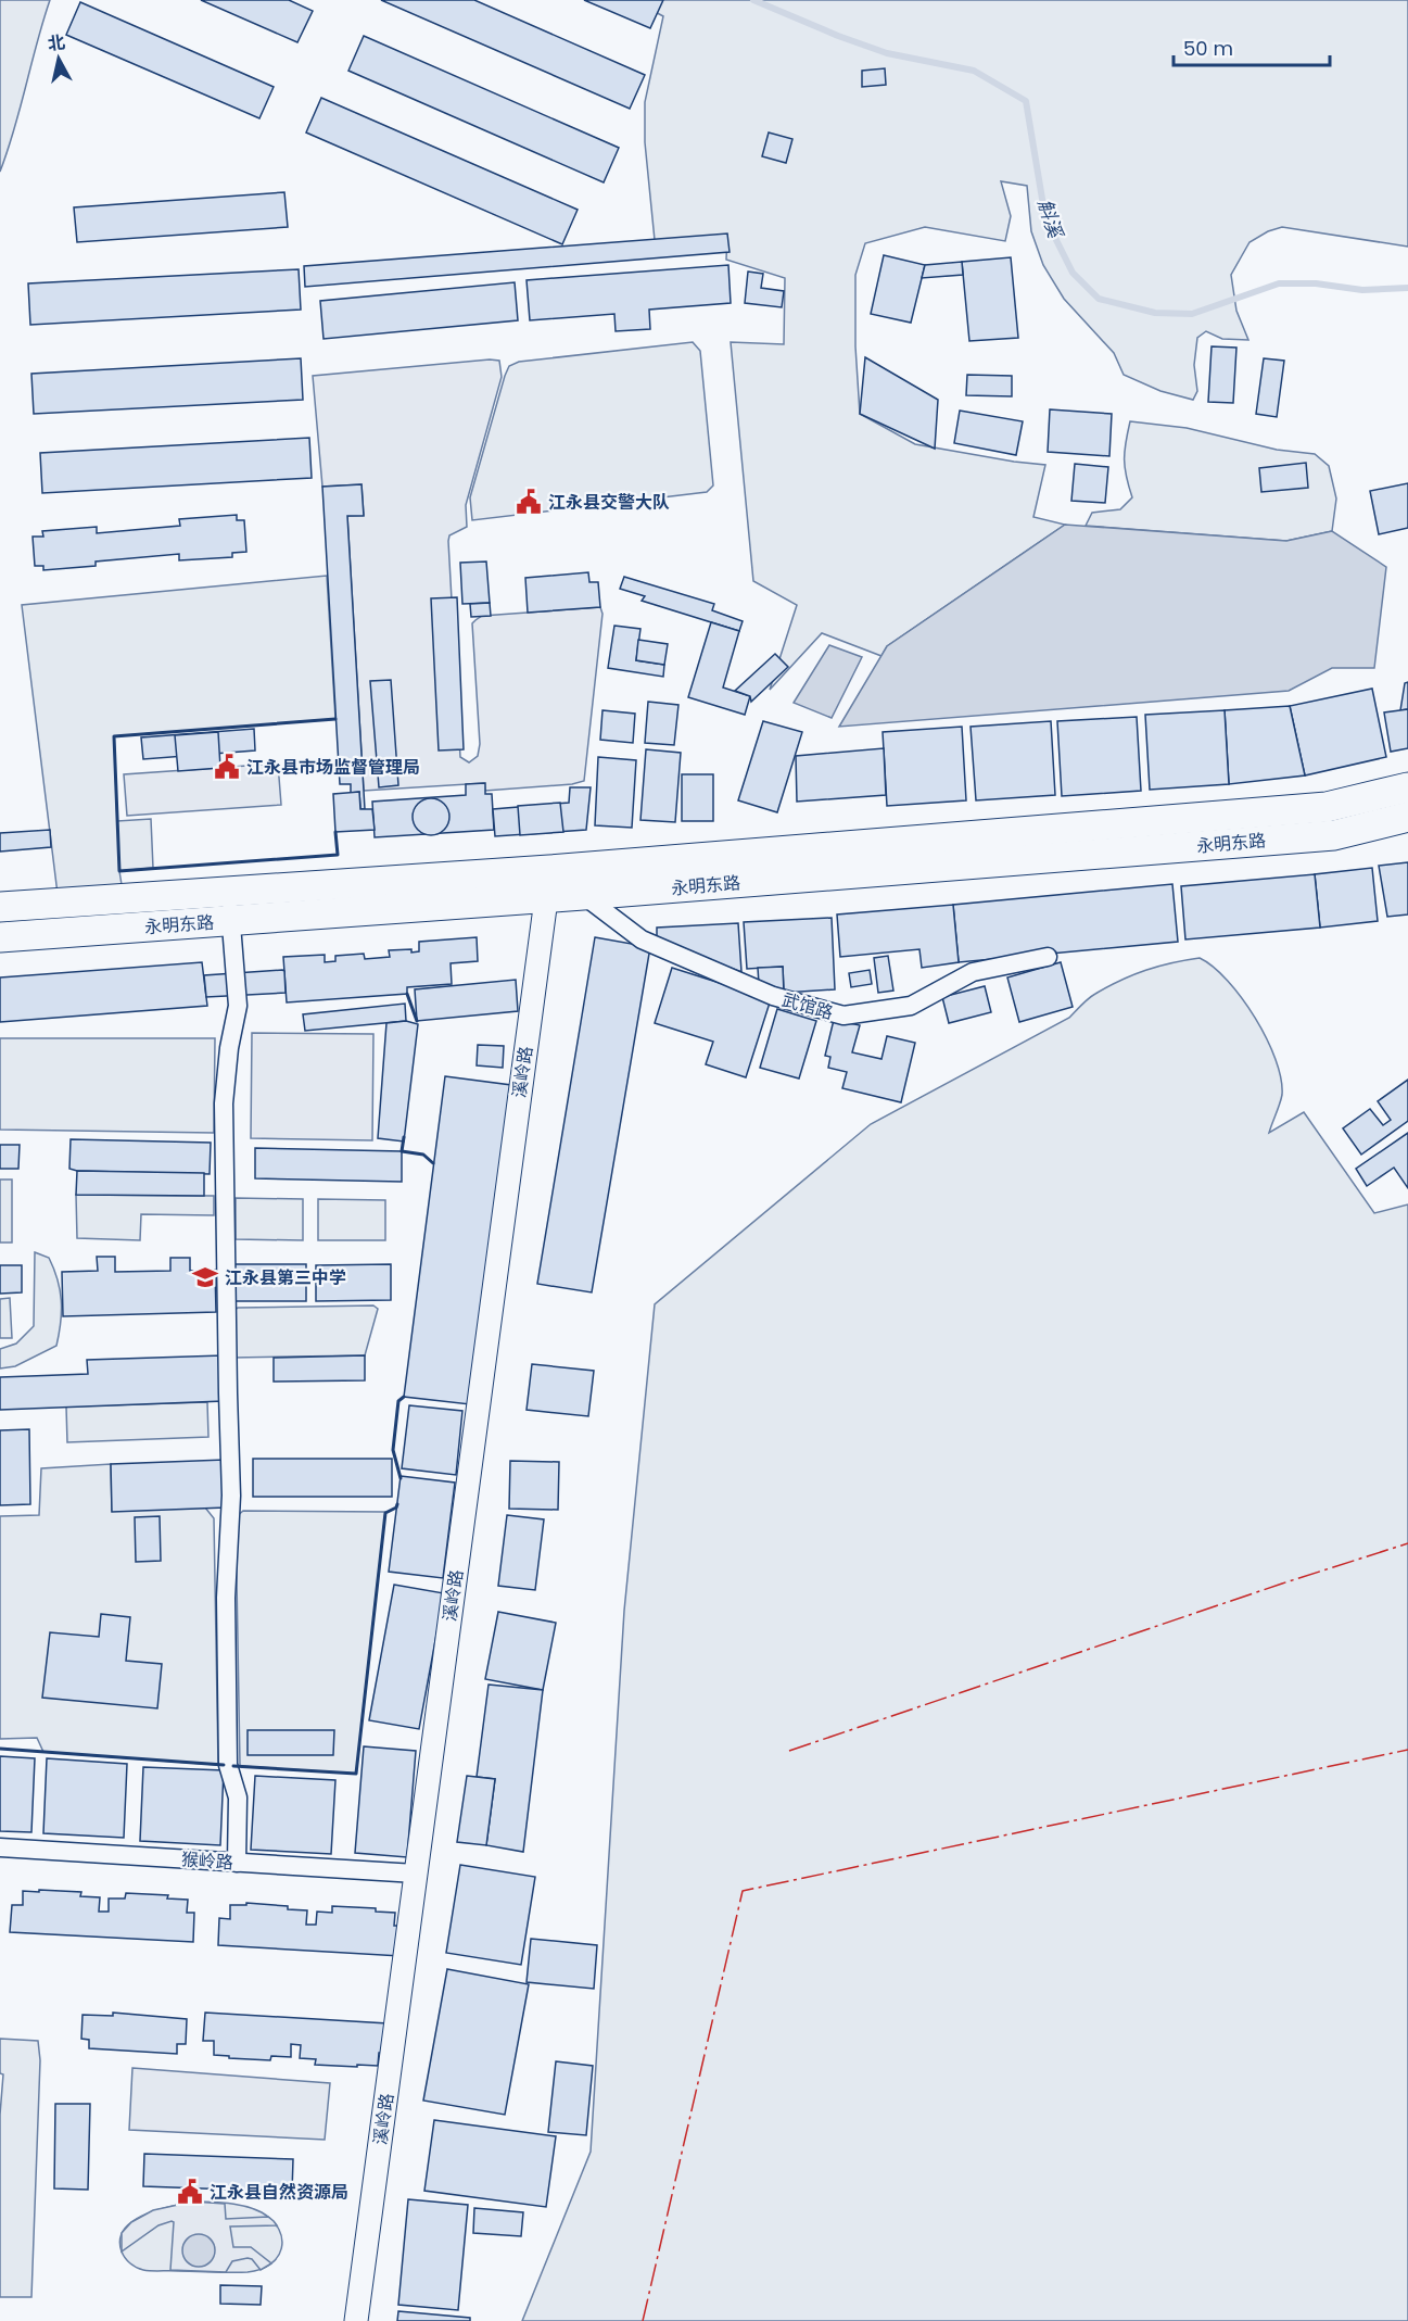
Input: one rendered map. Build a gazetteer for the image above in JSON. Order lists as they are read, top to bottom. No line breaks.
{"streets":{"main road":["永明东路"],"street":["武馆路","溪岭路","猴岭路"]},"crossings":[["永明东路","武馆路"],["永明东路","溪岭路"],["溪岭路","猴岭路"]],"water":["斛溪"],"places":{"public building":["江永县交警大队","江永县市场监督管理局","江永县自然资源局"],"school or university":["江永县第三中学"]},"scale_bar":"50 m","north":"top"}
